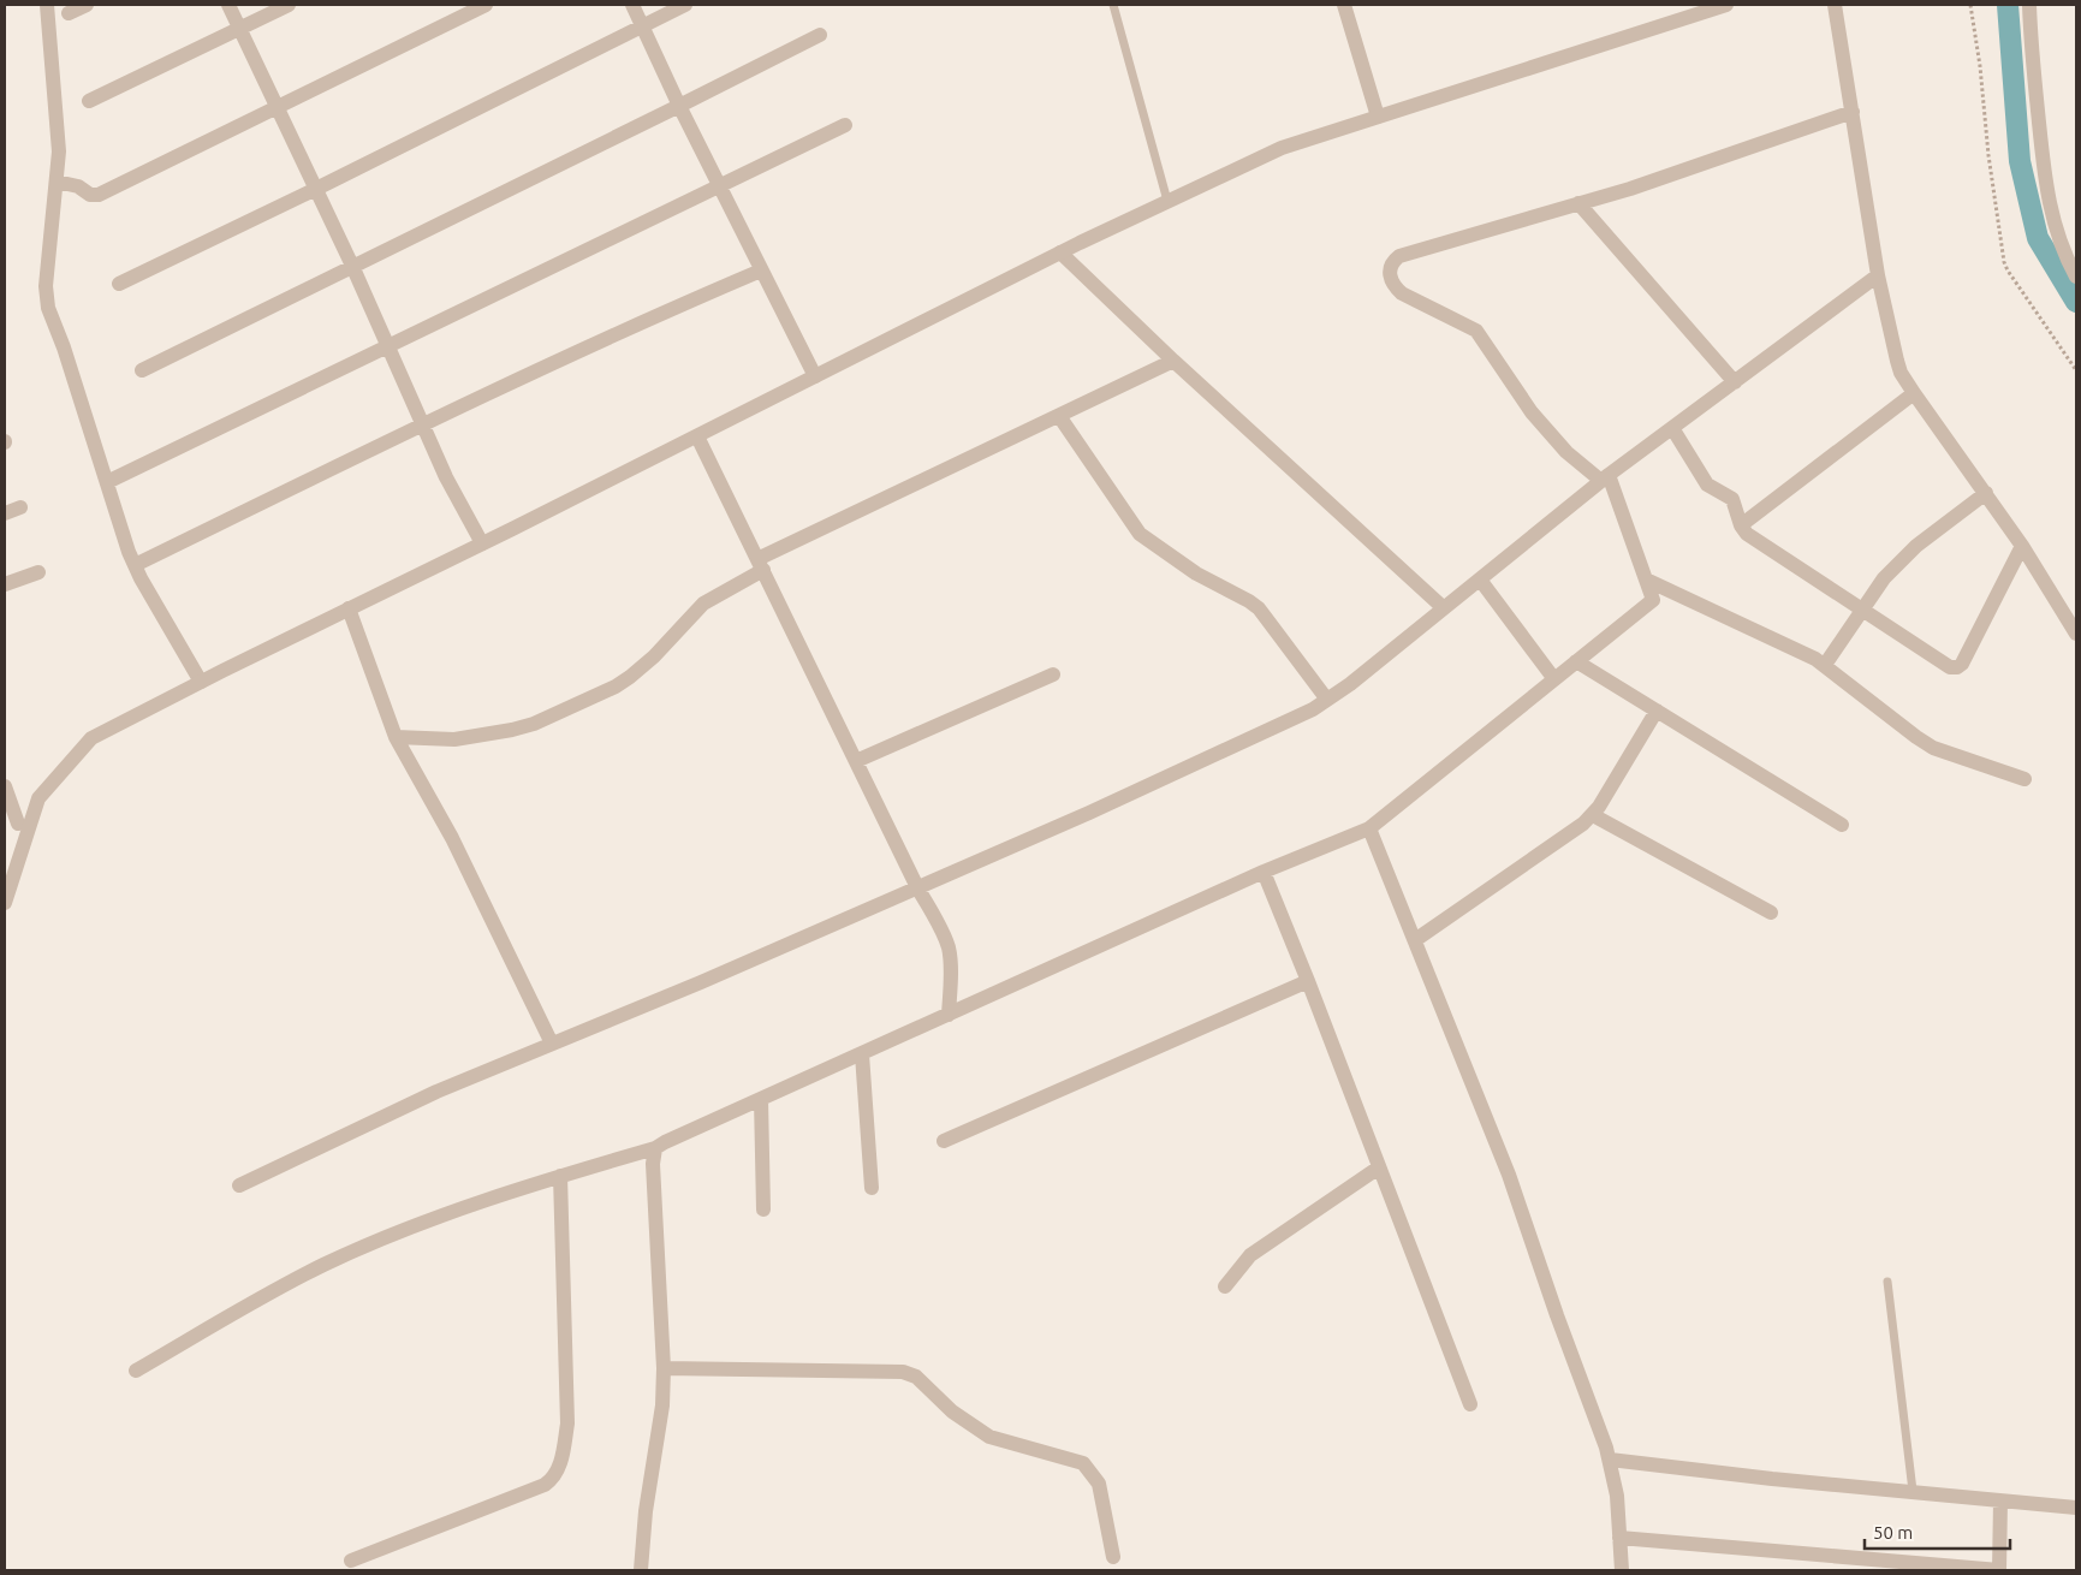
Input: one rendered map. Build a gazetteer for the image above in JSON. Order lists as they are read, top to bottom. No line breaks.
{"scale_bar":"50 m"}
